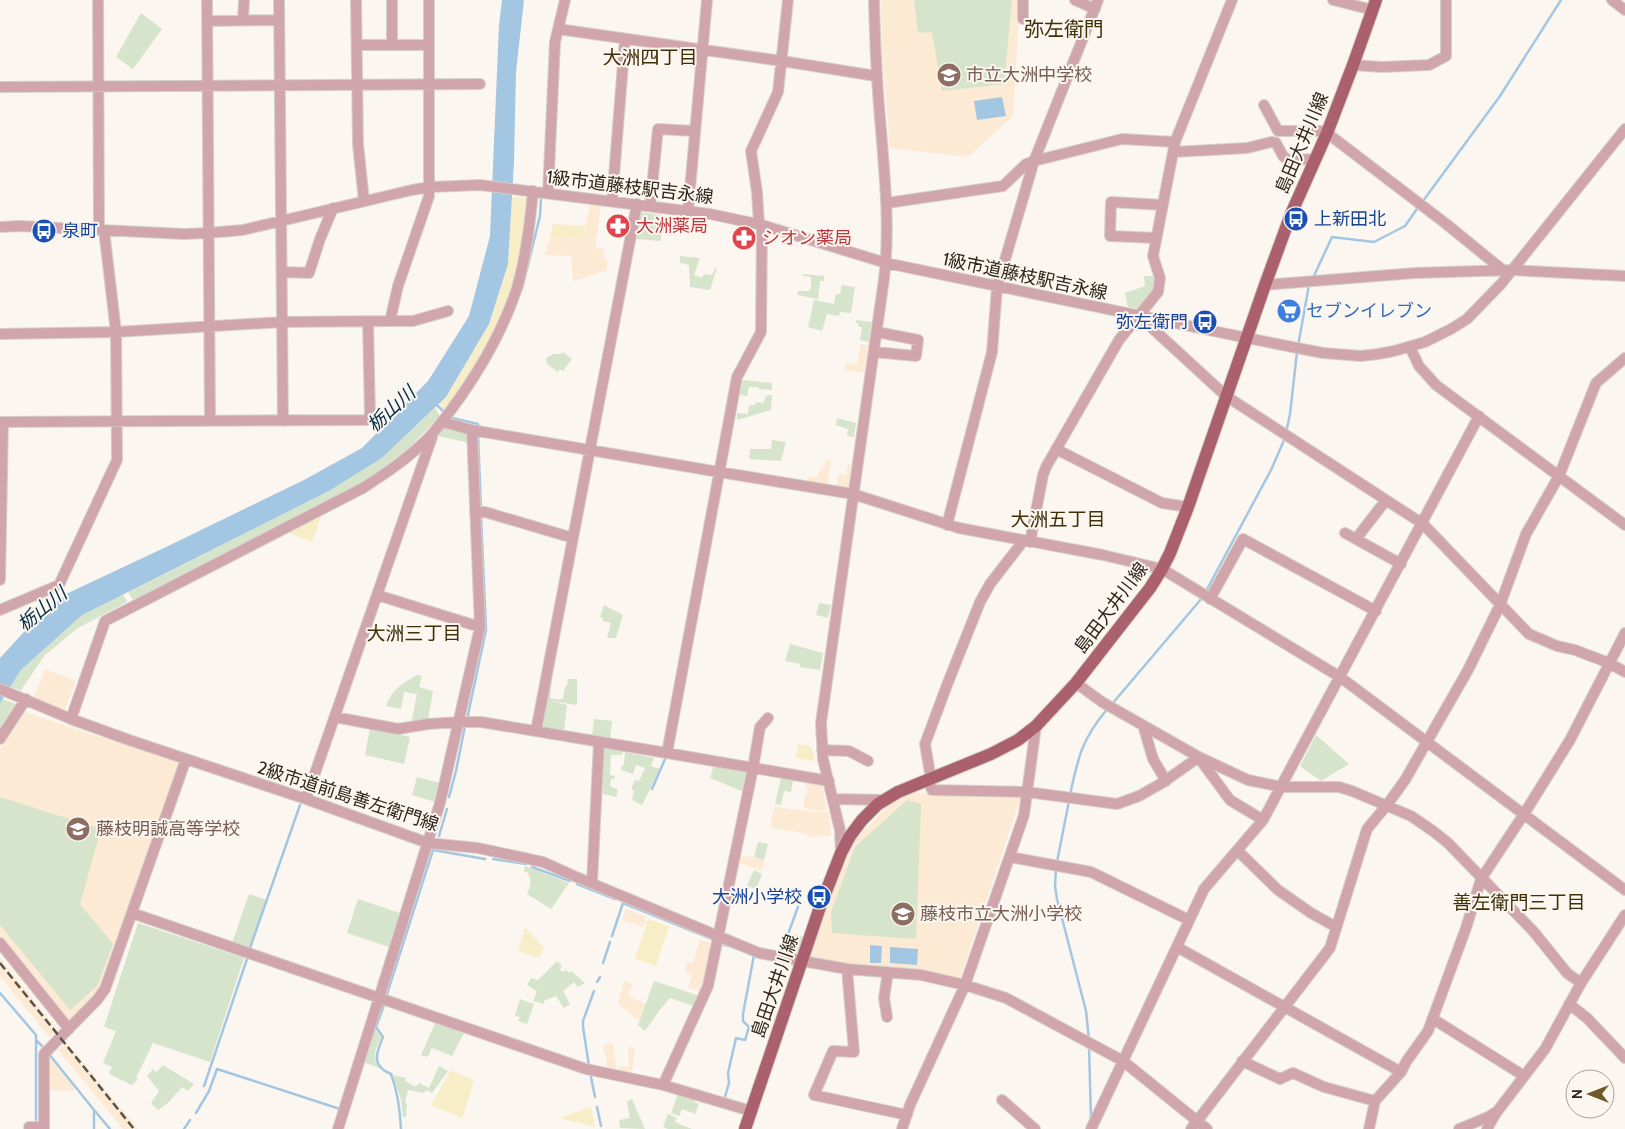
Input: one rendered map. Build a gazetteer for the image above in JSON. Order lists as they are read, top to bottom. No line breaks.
{"streets":{"main road":["島田大井川線"],"street":["1級市道藤枝駅吉永線","2級市道前島善左衛門線"]},"crossings":[["島田大井川線","1級市道藤枝駅吉永線"],["島田大井川線","2級市道前島善左衛門線"]],"districts":["弥左衛門","大洲四丁目","大洲五丁目","大洲三丁目","善左衛門三丁目"],"water":["栃山川"],"places":{"school or university":["市立大洲中学校","藤枝明誠高等学校","藤枝市立大洲小学校"],"bus stop":["上新田北","泉町","弥左衛門","大洲小学校"],"pharmacy":["大洲薬局","シオン薬局"],"supermarket":["セブンイレブン"]},"north":"left"}
